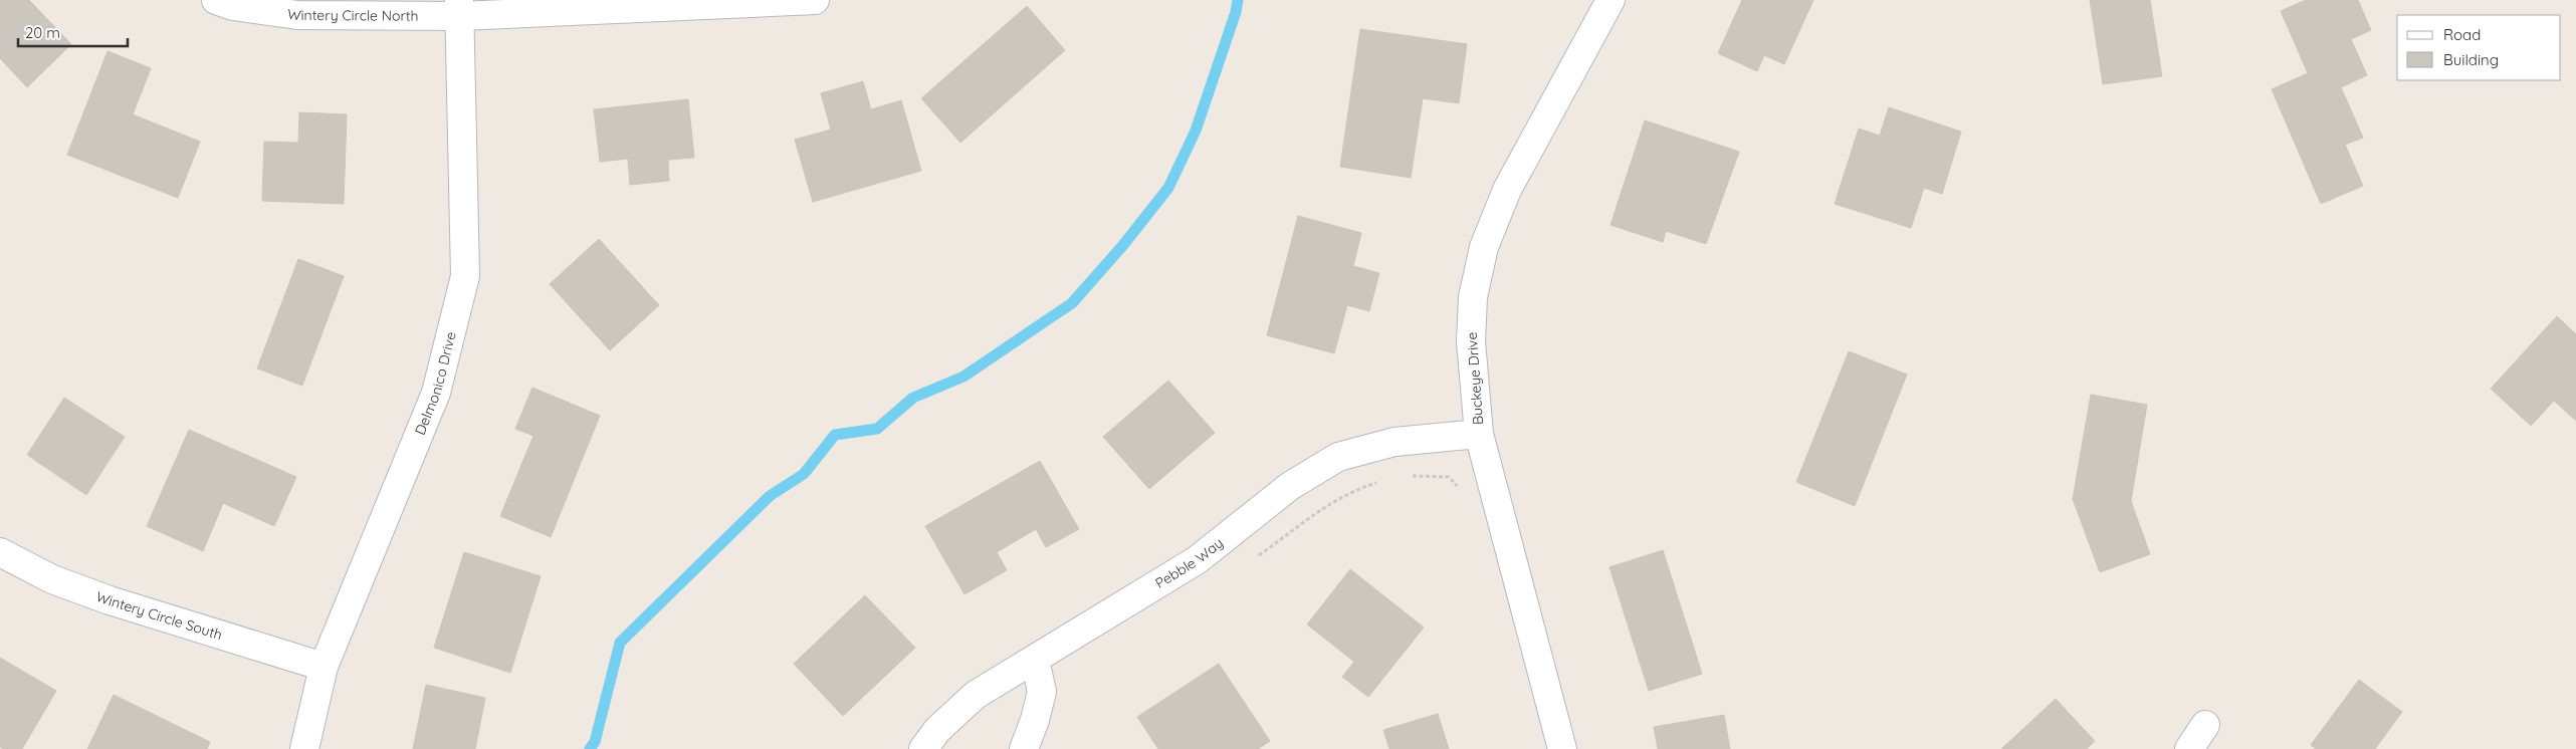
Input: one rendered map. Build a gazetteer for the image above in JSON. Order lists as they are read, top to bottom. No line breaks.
{"streets":{"street":["Wintery Circle North","Buckeye Drive","Delmonico Drive","Pebble Way","Wintery Circle South"]},"crossings":[["Wintery Circle North","Delmonico Drive"],["Buckeye Drive","Pebble Way"],["Delmonico Drive","Wintery Circle South"]],"legend":["Road","Building"],"scale_bar":"20 m"}
